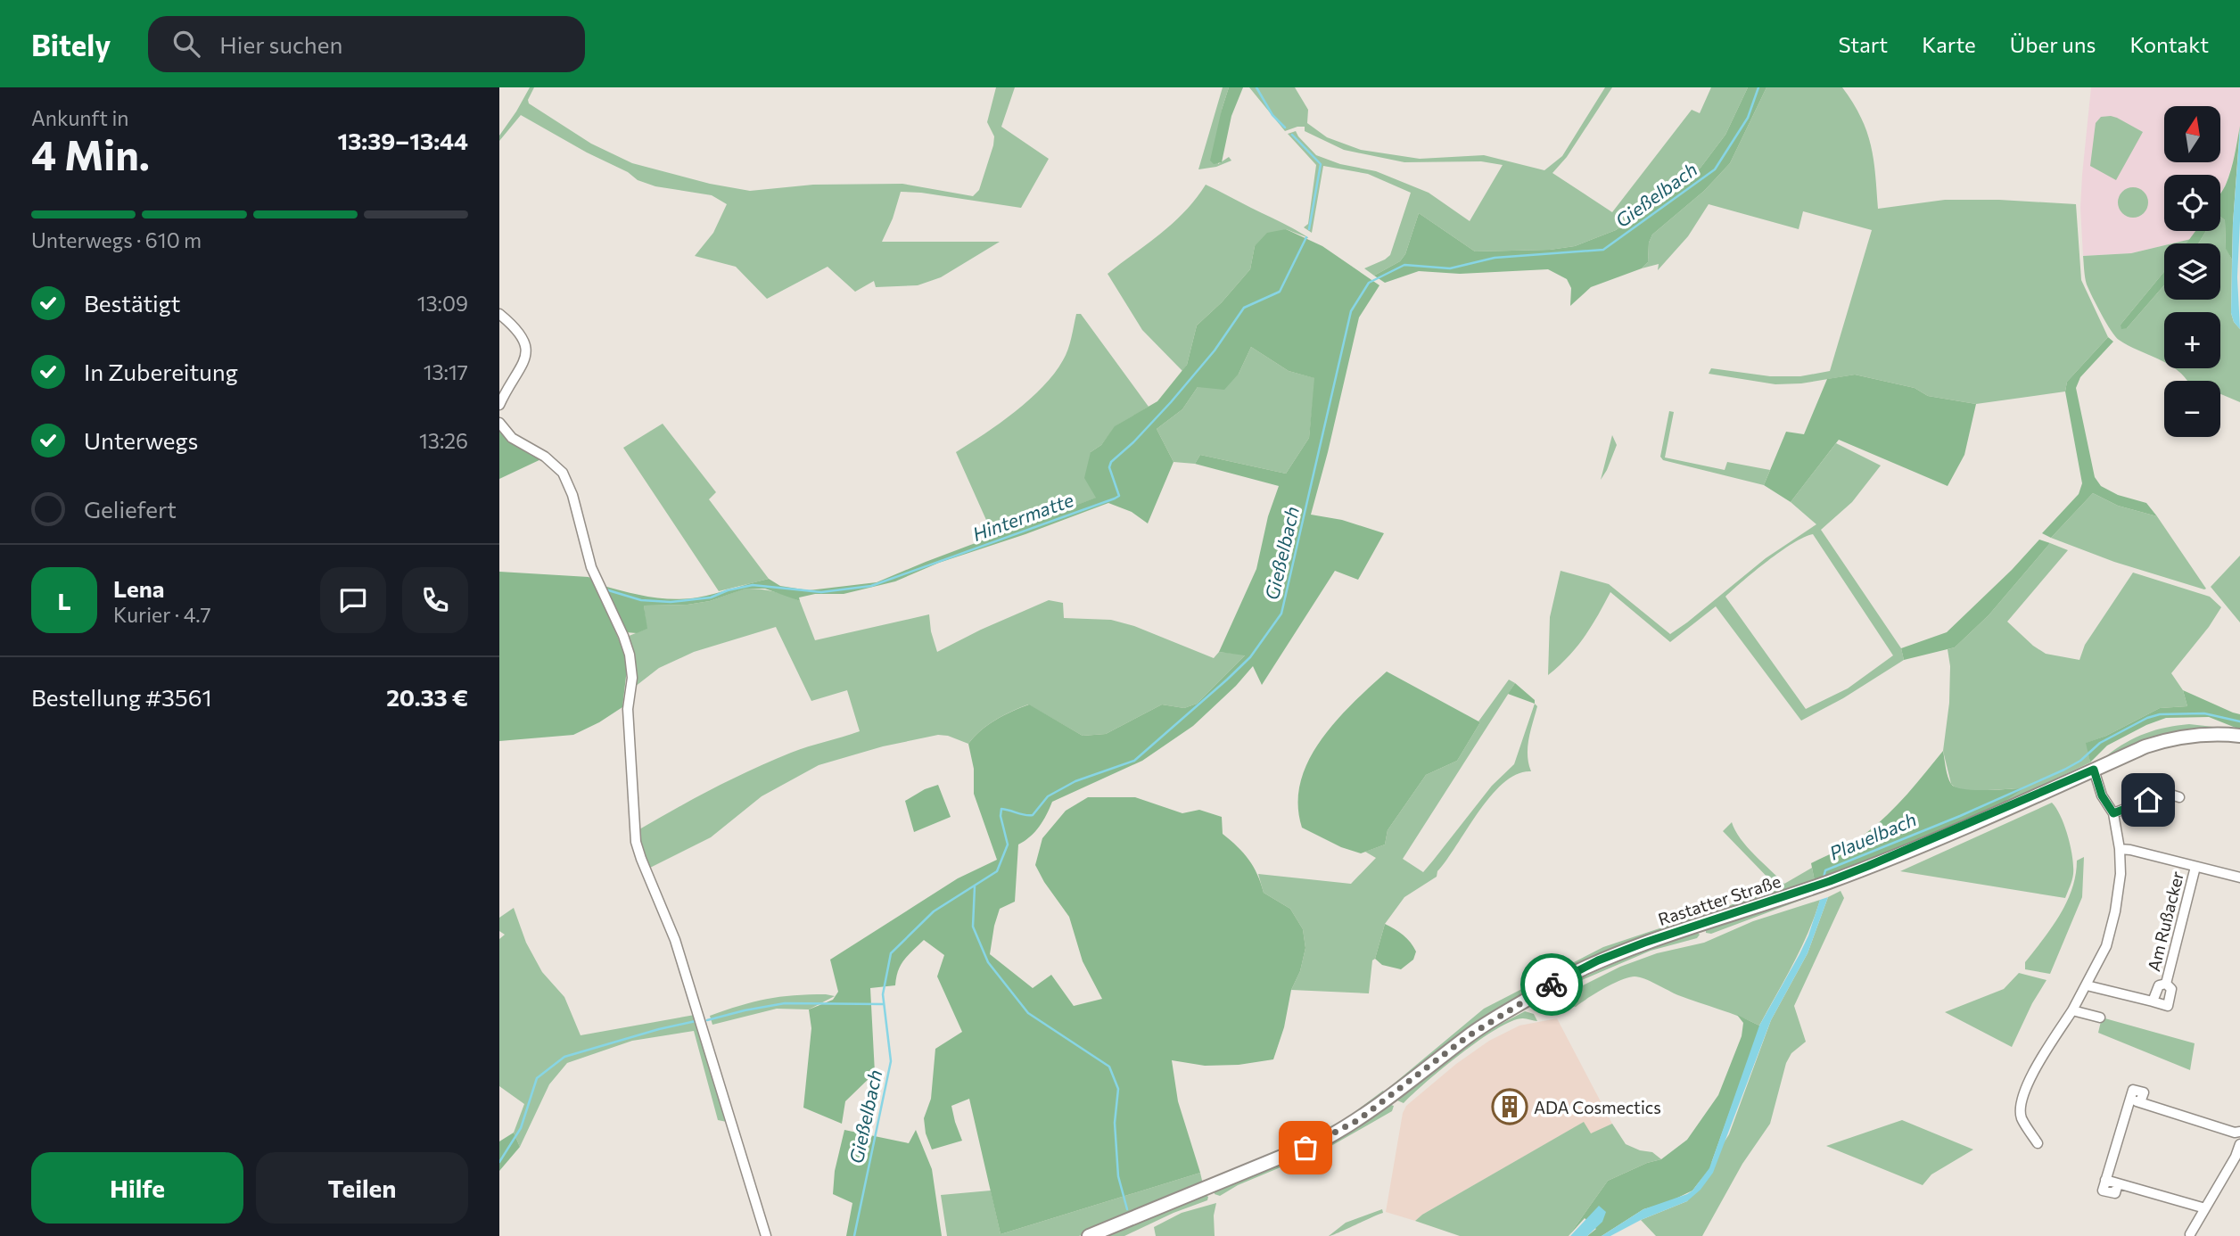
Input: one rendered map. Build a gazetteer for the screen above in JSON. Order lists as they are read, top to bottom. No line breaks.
{"streets":{"main road":["Rastatter Straße"],"street":["Am Rußacker"]},"water":["Gießelbach","Hintermatte","Plauelbach"],"places":{"building":["ADA Cosmectics"]},"north":"top","page":{"header":"Bitely","search":"Hier suchen","nav":["Start","Karte","Über uns","Kontakt"],"heading":["4 Min.","Ankunft in","13:39–13:44"],"panel":["Lena","Kurier · 4.7","Bestellung #3561","20.33 €"],"map_buttons":["+","−"],"bar":"Unterwegs · 610 m","list":[["Bestätigt","13:09"],["In Zubereitung","13:17"],["Unterwegs","13:26"],"Geliefert"],"round":"L","buttons":["Hilfe","Teilen"]}}
